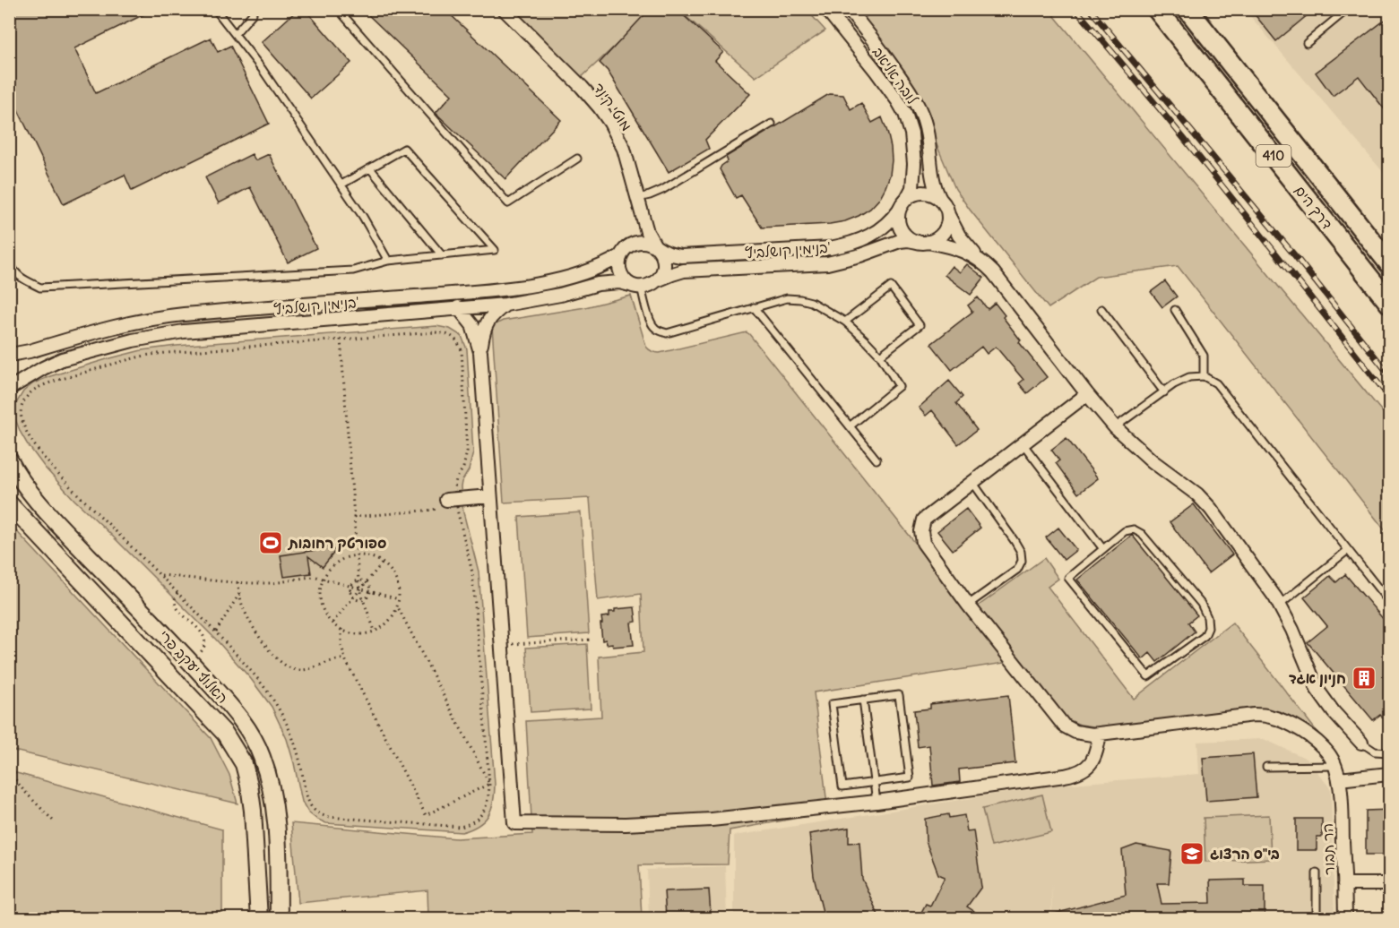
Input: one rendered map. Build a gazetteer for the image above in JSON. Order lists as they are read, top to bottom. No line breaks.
{"streets":{"main road":["410","דרך הים"],"street":["לובה אליאב","מוטי קינד","בנימין קושלביץ'","האלוף יעקב פרי","הר תבור"]},"crossings":[["לובה אליאב","בנימין קושלביץ'"],["מוטי קינד","בנימין קושלביץ'"]],"places":{"sports":["ספורטק רחובות"],"building":["חניון אגד"],"school or university":["בי\"ס הרצוג"]}}
